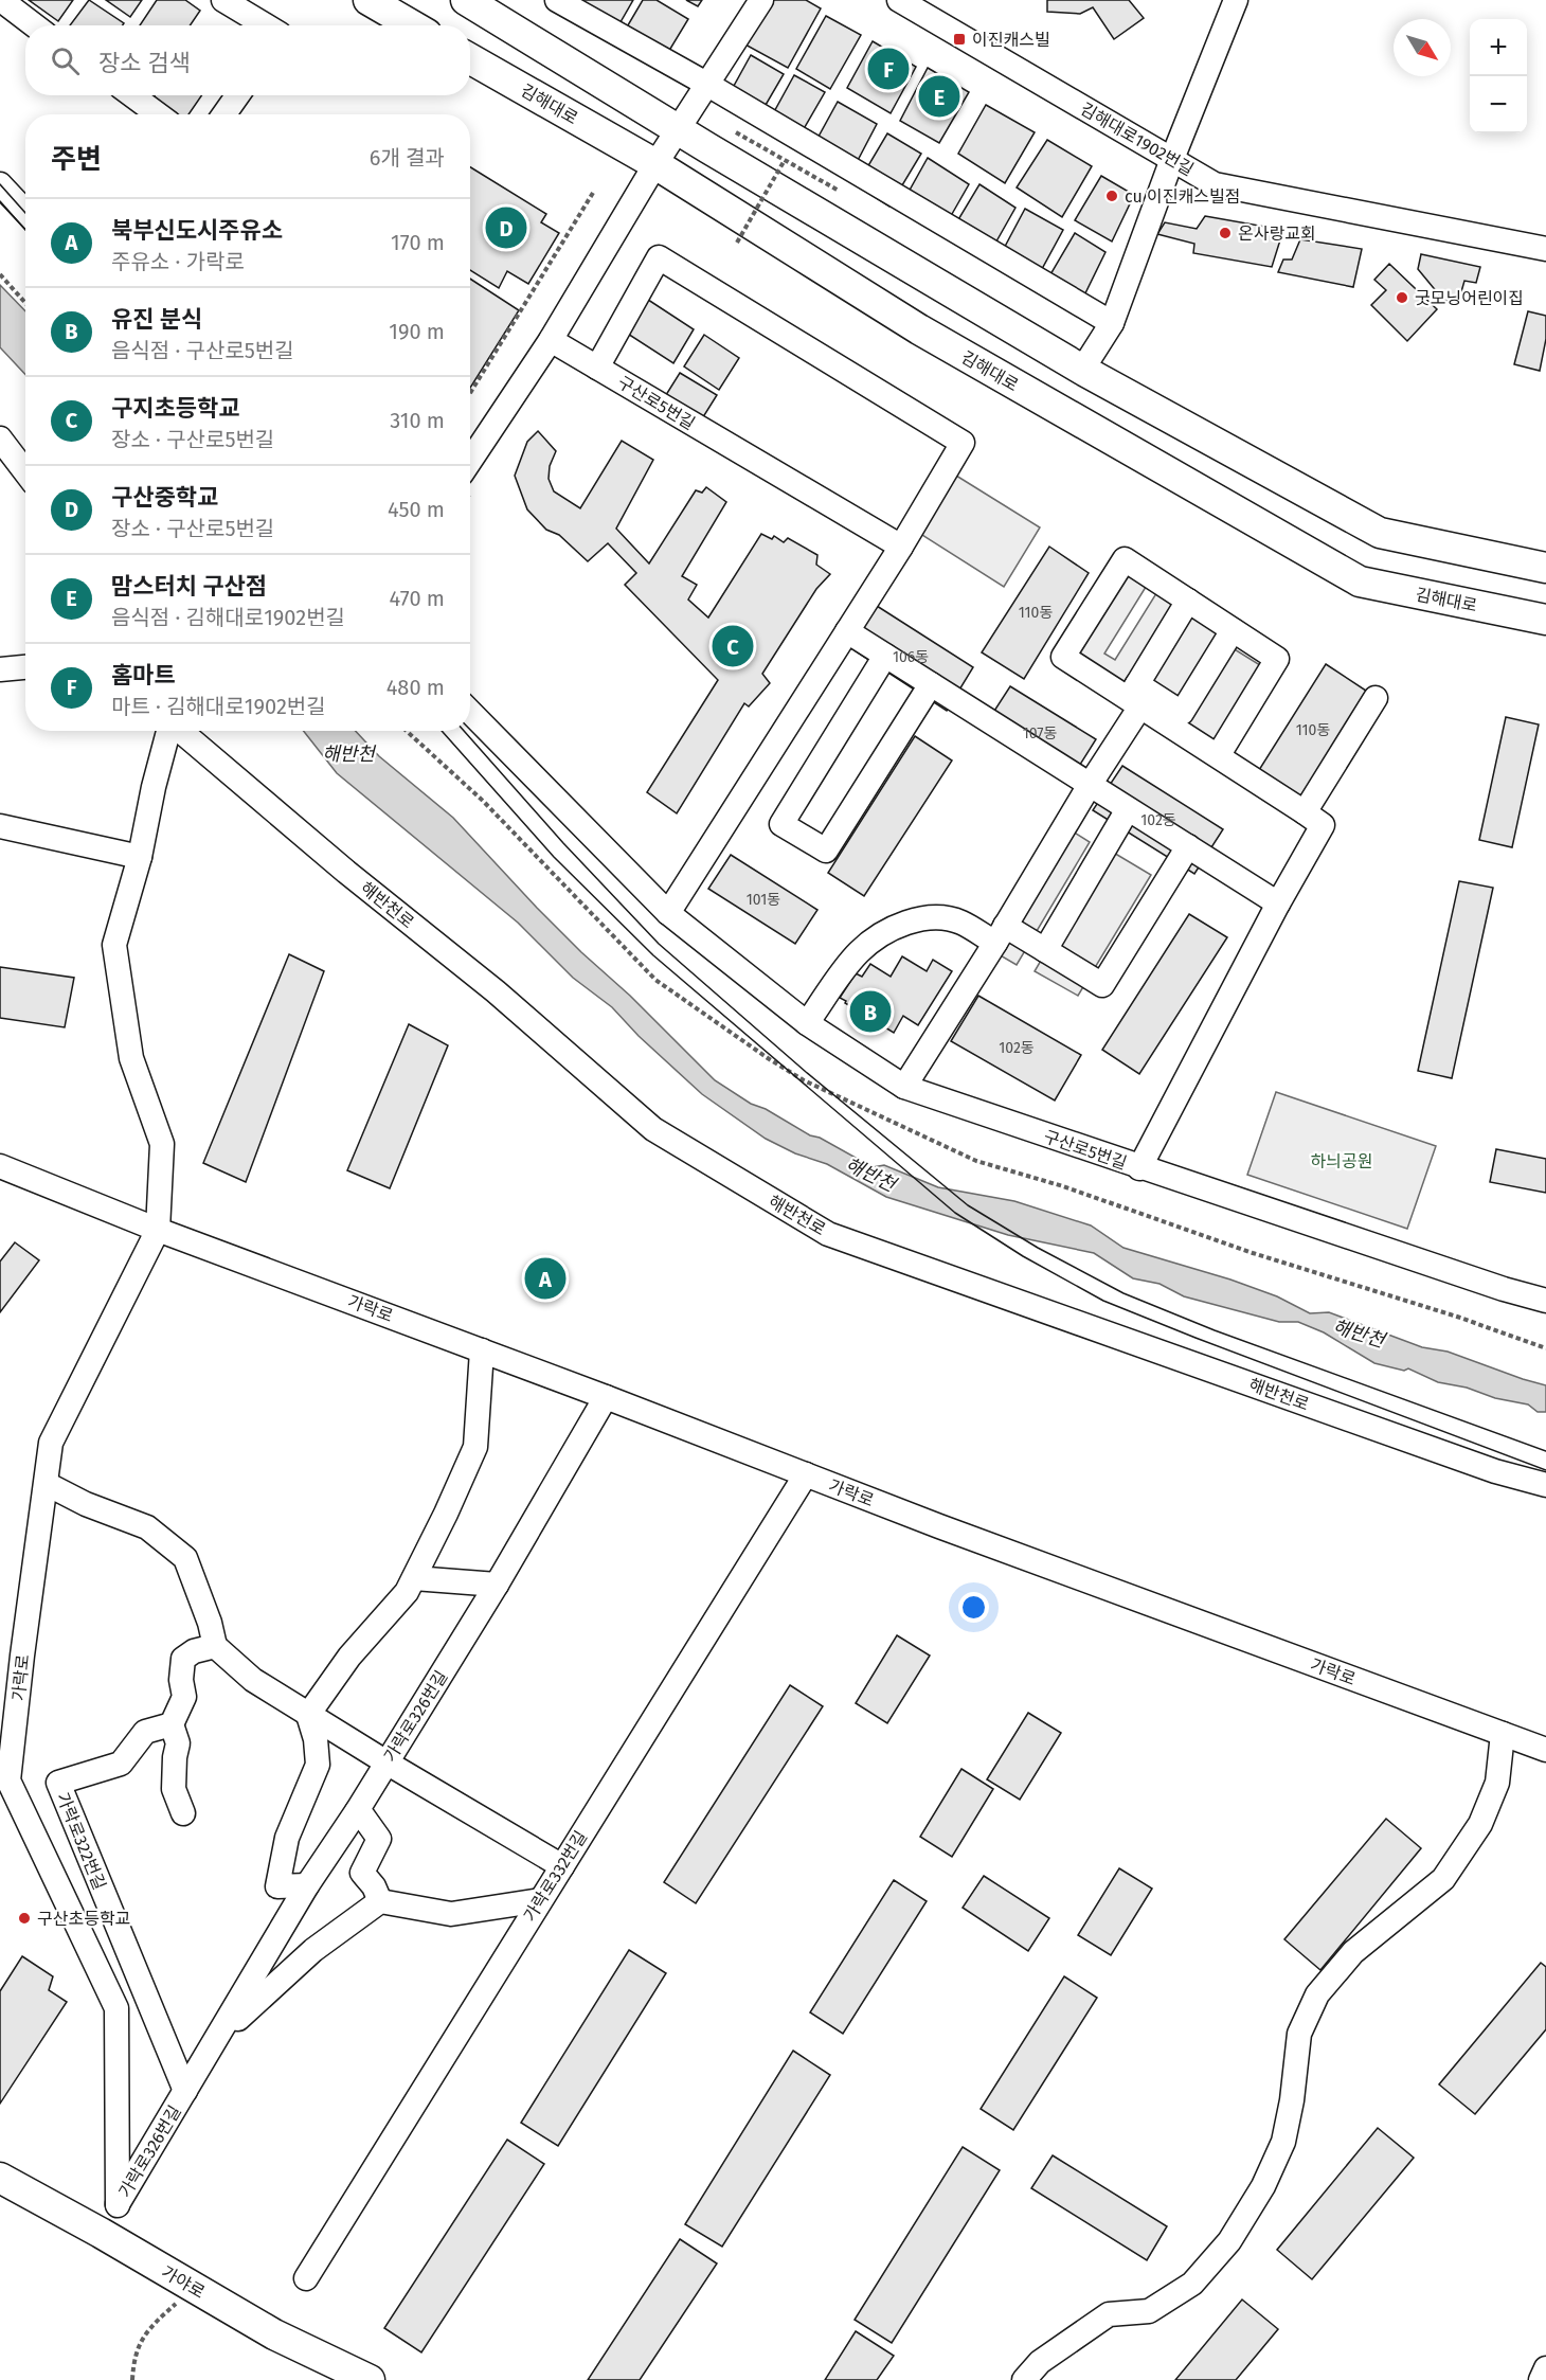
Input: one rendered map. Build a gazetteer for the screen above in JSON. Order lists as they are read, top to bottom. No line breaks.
{"streets":{"main road":["김해대로","가야로"],"street":["김해대로1902번길","구산로5번길","해반천로","가락로","가락로326번길","가락로322번길","가락로332번길"]},"crossings":[["해반천로","가락로"],["가락로","가락로326번길"],["가락로","가락로332번길"],["가락로326번길","가락로322번길"]],"water":["해반천"],"parks":["하늬공원"],"places":{"transit":["이진캐스빌"],"other":["cu 이진캐스빌점","온사랑교회","굿모닝어린이집","구산초등학교"]},"house_numbers":["110동","106동","110동","107동","102동","101동","102동"],"north":"bottom right","page":{"map_buttons":["+","−"],"search":"장소 검색","pins":["F","E","D","C","B","A"],"heading":["주변","6개 결과"],"list":[{"mark":"A","name":"북부신도시주유소","note":"주유소 · 가락로","value":"170 m"},{"mark":"B","name":"유진 분식","note":"음식점 · 구산로5번길","value":"190 m"},{"mark":"C","name":"구지초등학교","note":"장소 · 구산로5번길","value":"310 m"},{"mark":"D","name":"구산중학교","note":"장소 · 구산로5번길","value":"450 m"},{"mark":"E","name":"맘스터치 구산점","note":"음식점 · 김해대로1902번길","value":"470 m"},{"mark":"F","name":"홈마트","note":"마트 · 김해대로1902번길","value":"480 m"}]}}
